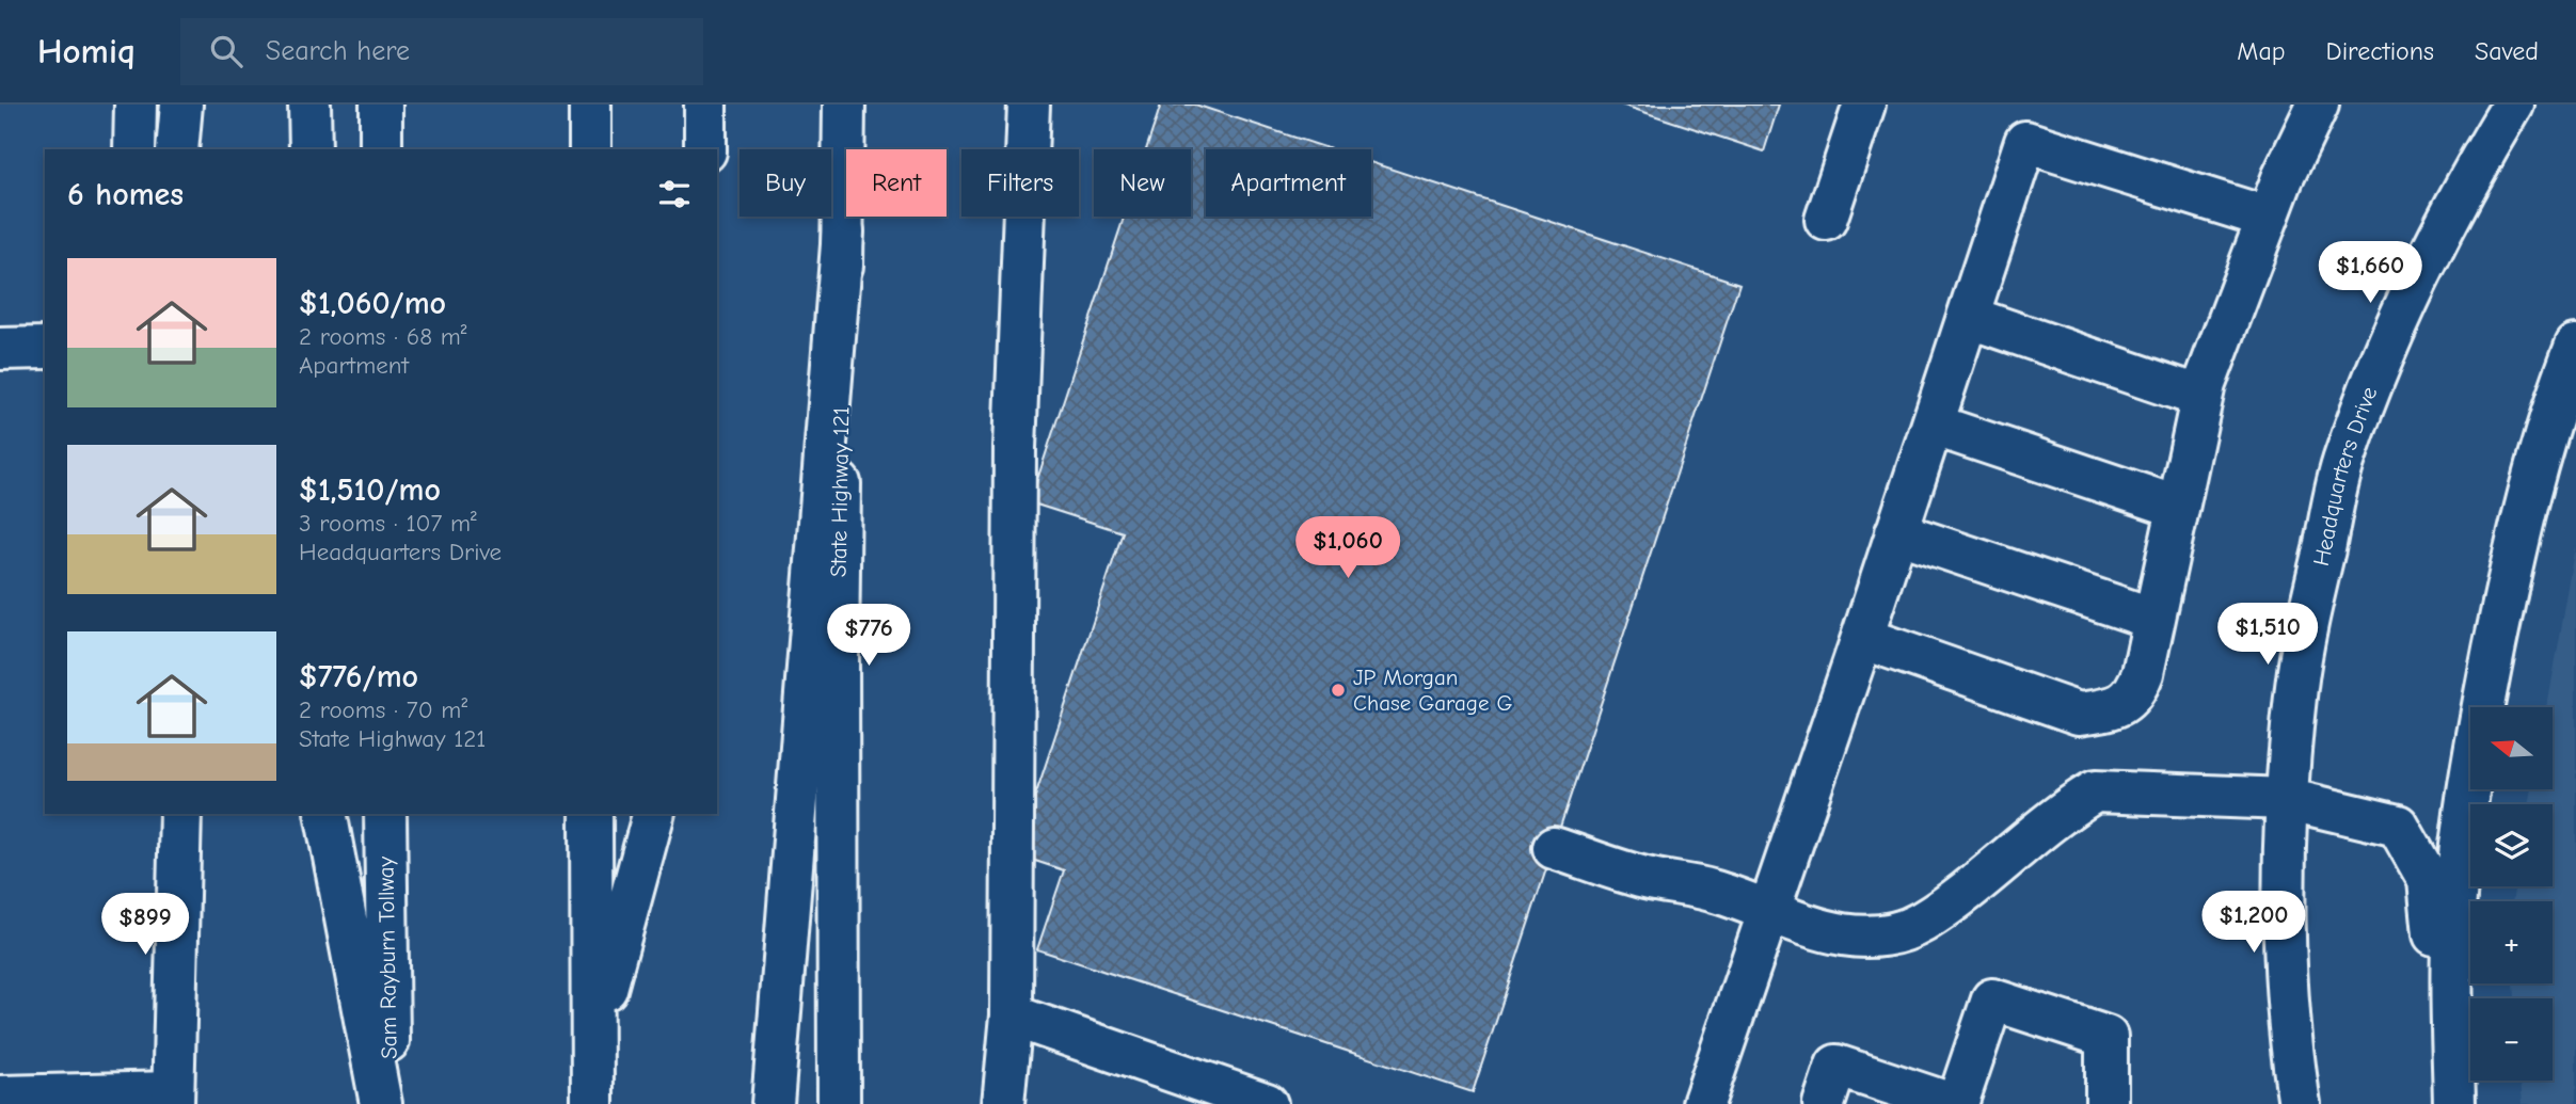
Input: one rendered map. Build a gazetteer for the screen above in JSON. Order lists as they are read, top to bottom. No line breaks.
{"streets":{"main road":["Headquarters Drive","State Highway 121","Sam Rayburn Tollway"]},"places":["JP Morgan Chase Garage G"],"north":"left","page":{"header":"Homiq","search":"Search here","nav":["Map","Directions","Saved"],"chip":["Buy","Rent","Filters","New","Apartment"],"heading":"6 homes","list":[{"name":"$1,060/mo","note":"2 rooms · 68 m² · Apartment"},{"name":"$1,510/mo","note":"3 rooms · 107 m² · Headquarters Drive"},{"name":"$776/mo","note":"2 rooms · 70 m² · State Highway 121"}],"price":["$1,660","$1,060","$1,510","$776","$1,200","$899"],"map_buttons":["+","−"]}}
